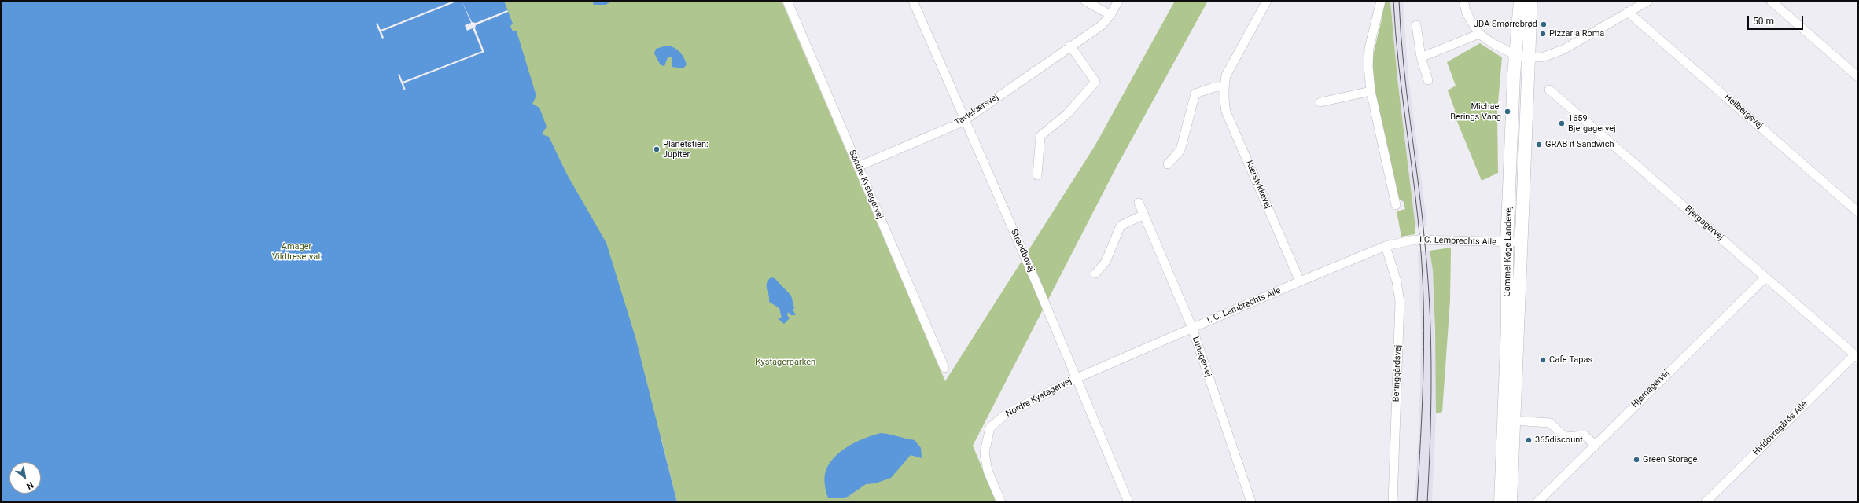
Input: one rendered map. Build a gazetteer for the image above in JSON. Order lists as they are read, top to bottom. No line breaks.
{"streets":{"main road":["Gammel Køge Landevej"],"street":["Tavlekærsvej","Hellbergsvej","Søndre Kystagervej","Kærstykkevej","Bjergagervej","I.C. Lembrechts Alle","Strandbovej","I. C. Lembrechts Alle","Lunagervej","Beringgårdsvej","Hjørnagervej","Nordre Kystagervej","Hvidovregårds Alle"]},"crossings":[["Tavlekærsvej","Søndre Kystagervej"],["Tavlekærsvej","Strandbovej"],["Kærstykkevej","I. C. Lembrechts Alle"],["Bjergagervej","Hjørnagervej"],["Bjergagervej","Hvidovregårds Alle"],["I.C. Lembrechts Alle","Gammel Køge Landevej"],["I.C. Lembrechts Alle","I. C. Lembrechts Alle"],["Strandbovej","I. C. Lembrechts Alle"],["Strandbovej","Nordre Kystagervej"],["I. C. Lembrechts Alle","Lunagervej"],["I. C. Lembrechts Alle","Beringgårdsvej"],["I. C. Lembrechts Alle","Nordre Kystagervej"]],"parks":["Amager Vildtreservat","Kystagerparken"],"places":["JDA Smørrebrød","Pizzaria Roma","Michael Berings Vang","1659 Bjergagervej","GRAB it Sandwich","Planetstien: Jupiter","Cafe Tapas","365discount","Green Storage"],"scale_bar":"50 m","north":"bottom right"}
